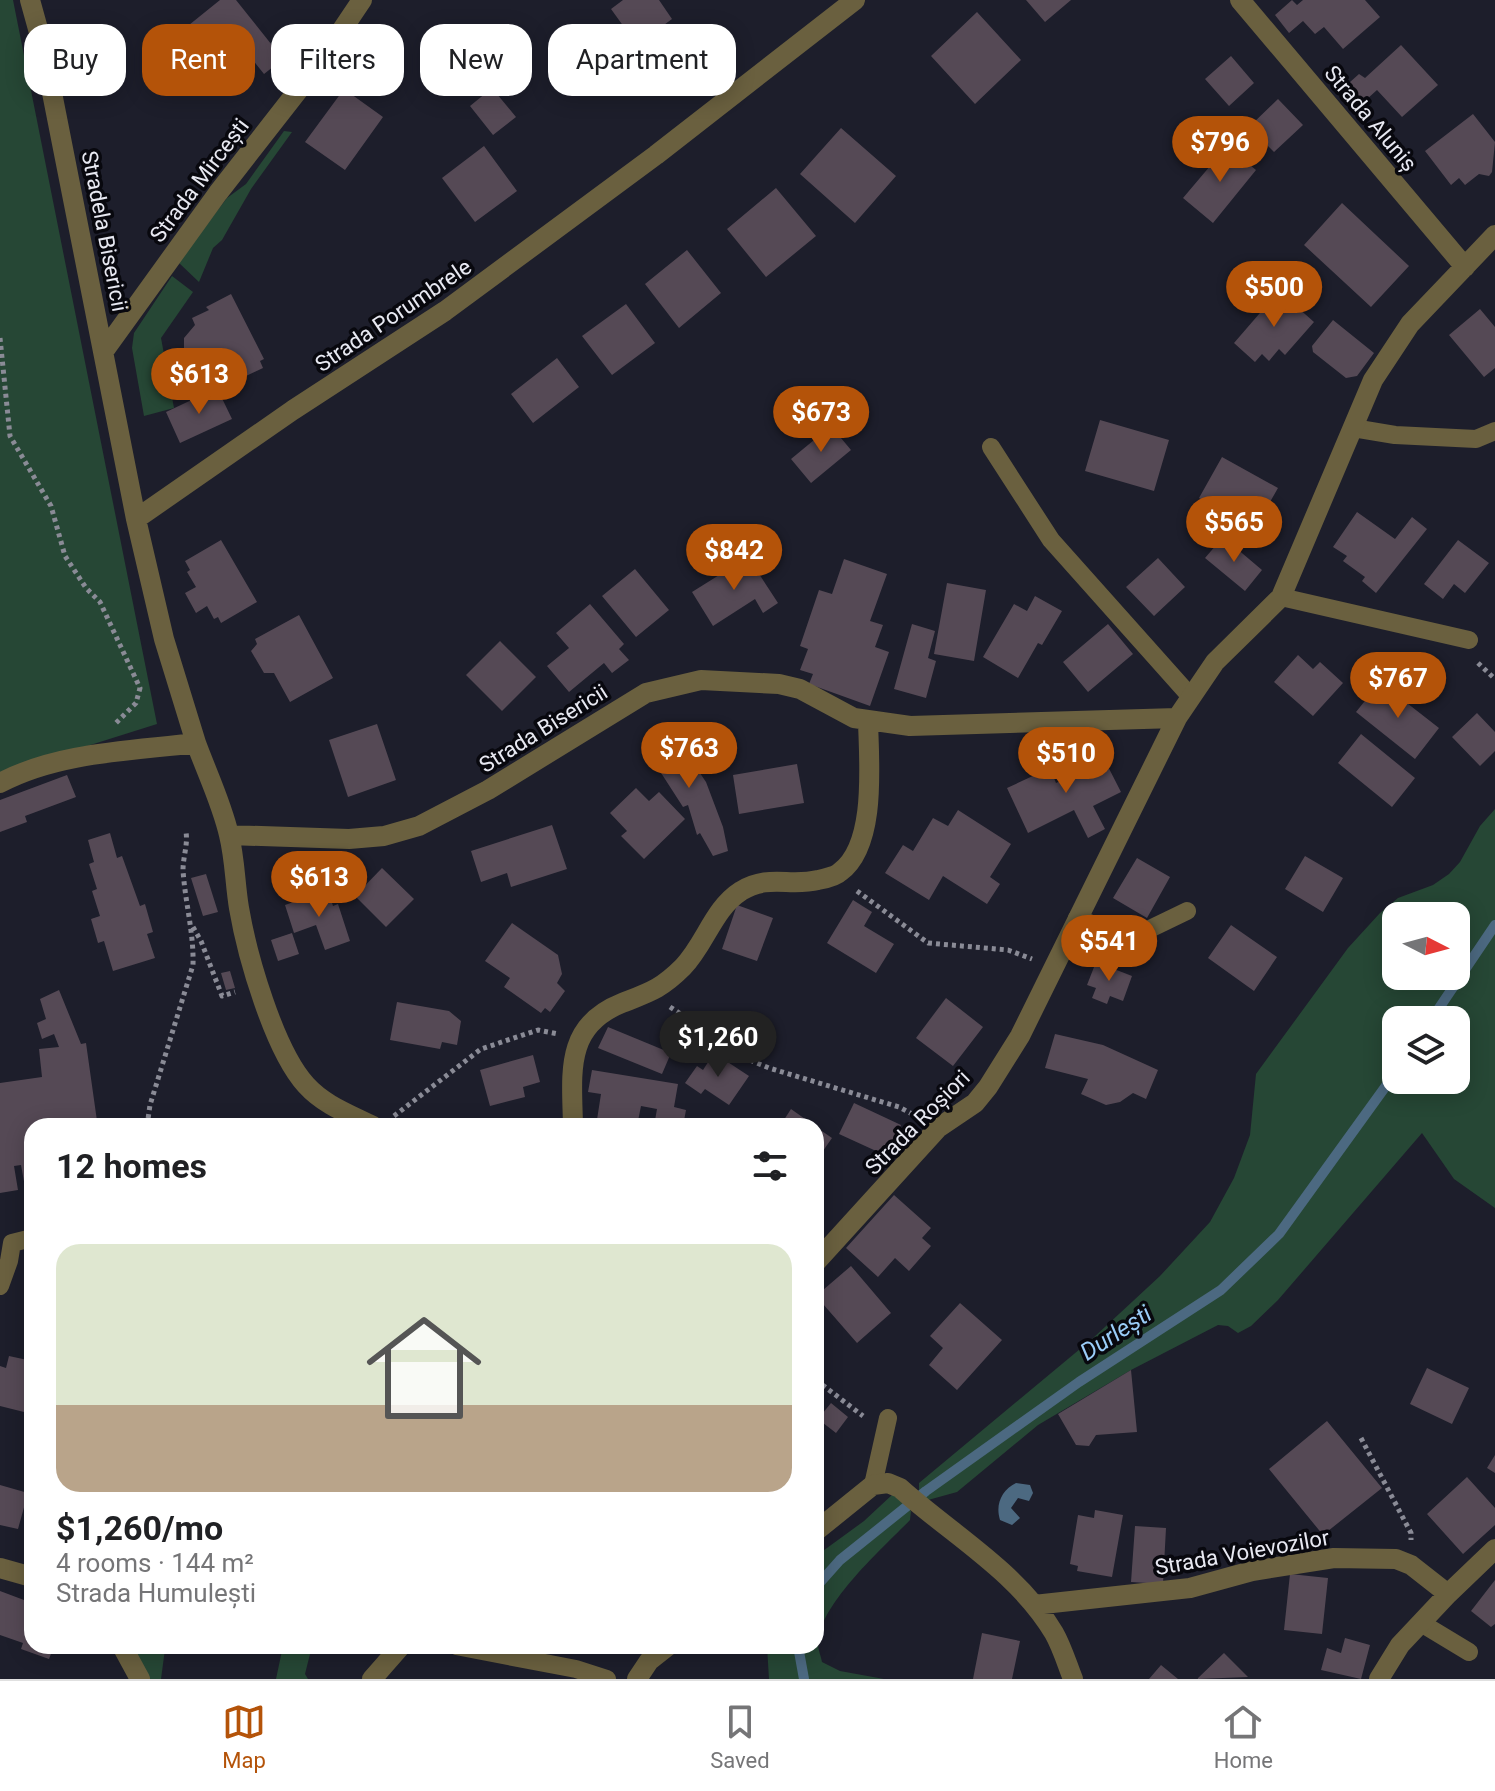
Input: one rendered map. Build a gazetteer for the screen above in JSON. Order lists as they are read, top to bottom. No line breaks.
{"streets":{"street":["Strada Aluniș","Strada Mircești","Stradela Bisericii","Strada Porumbrele","Strada Bisericii","Strada Roșiori","Strada Voievozilor"]},"crossings":[["Strada Aluniș","Strada Roșiori"],["Strada Mircești","Stradela Bisericii"],["Stradela Bisericii","Strada Porumbrele"],["Strada Bisericii","Strada Roșiori"]],"water":["Durlești"],"north":"right","page":{"chip":["Buy","Rent","Filters","New","Apartment"],"price":["$796","$500","$613","$673","$565","$842","$767","$763","$510","$613","$541","$1,260"],"heading":"12 homes","list":[{"name":"$1,260/mo","note":"4 rooms · 144 m² · Strada Humulești"}],"tabs":["Map","Saved","Home"]}}
